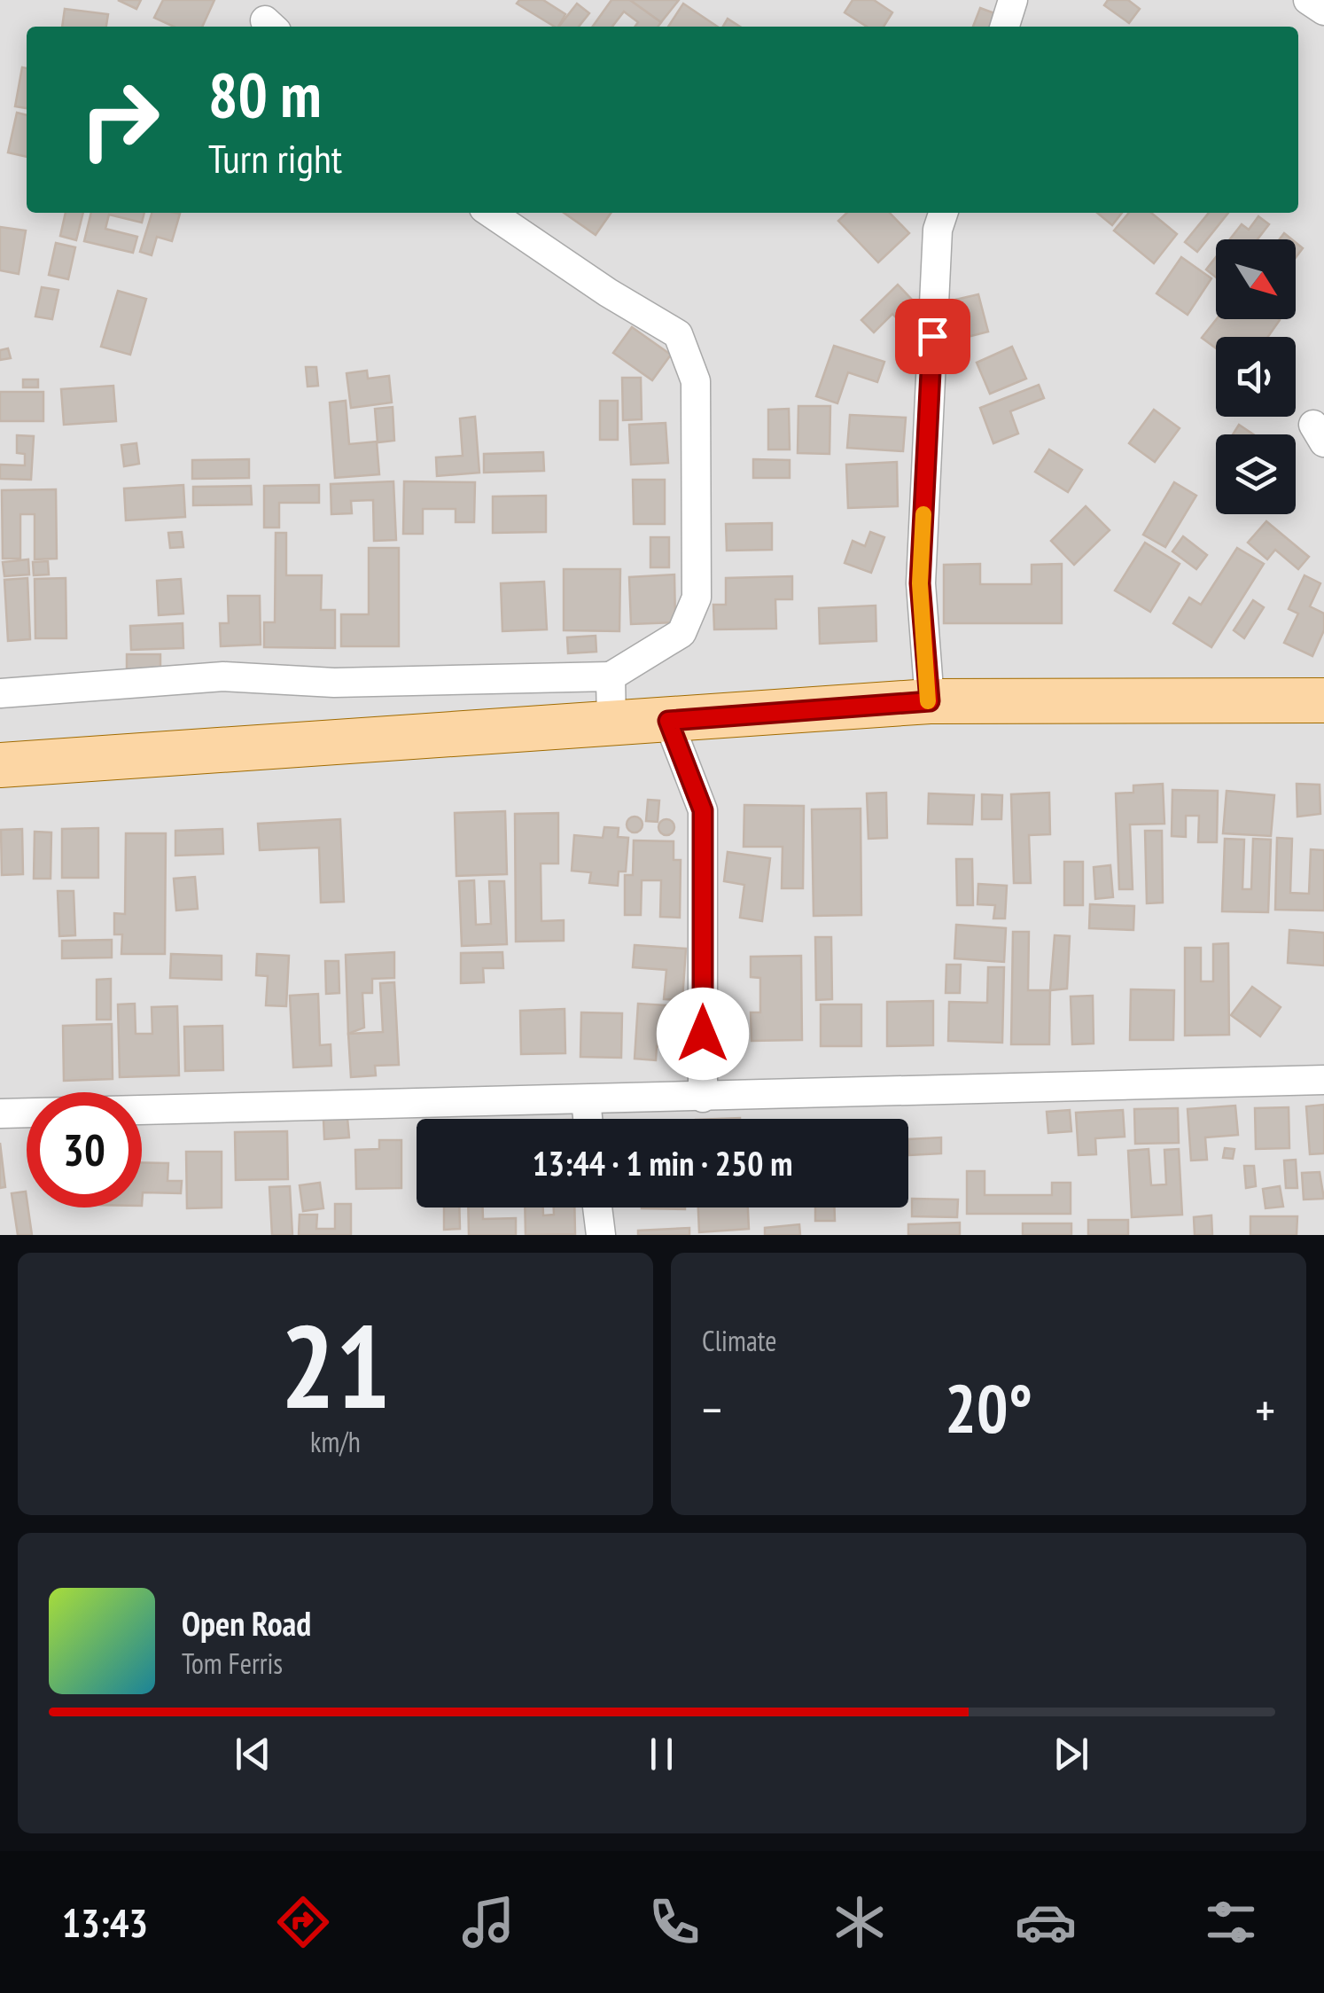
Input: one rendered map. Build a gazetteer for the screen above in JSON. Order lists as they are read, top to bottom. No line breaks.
{"north":"bottom right","page":{"turn":["80 m","Turn right"],"limit":"30","trip":"13:44 · 1 min · 250 m","tile":[["21","km/h"],"Climate"],"heat":["−","20°","+"],"song":["Open Road","Tom Ferris"],"tabs":"13:43"}}
